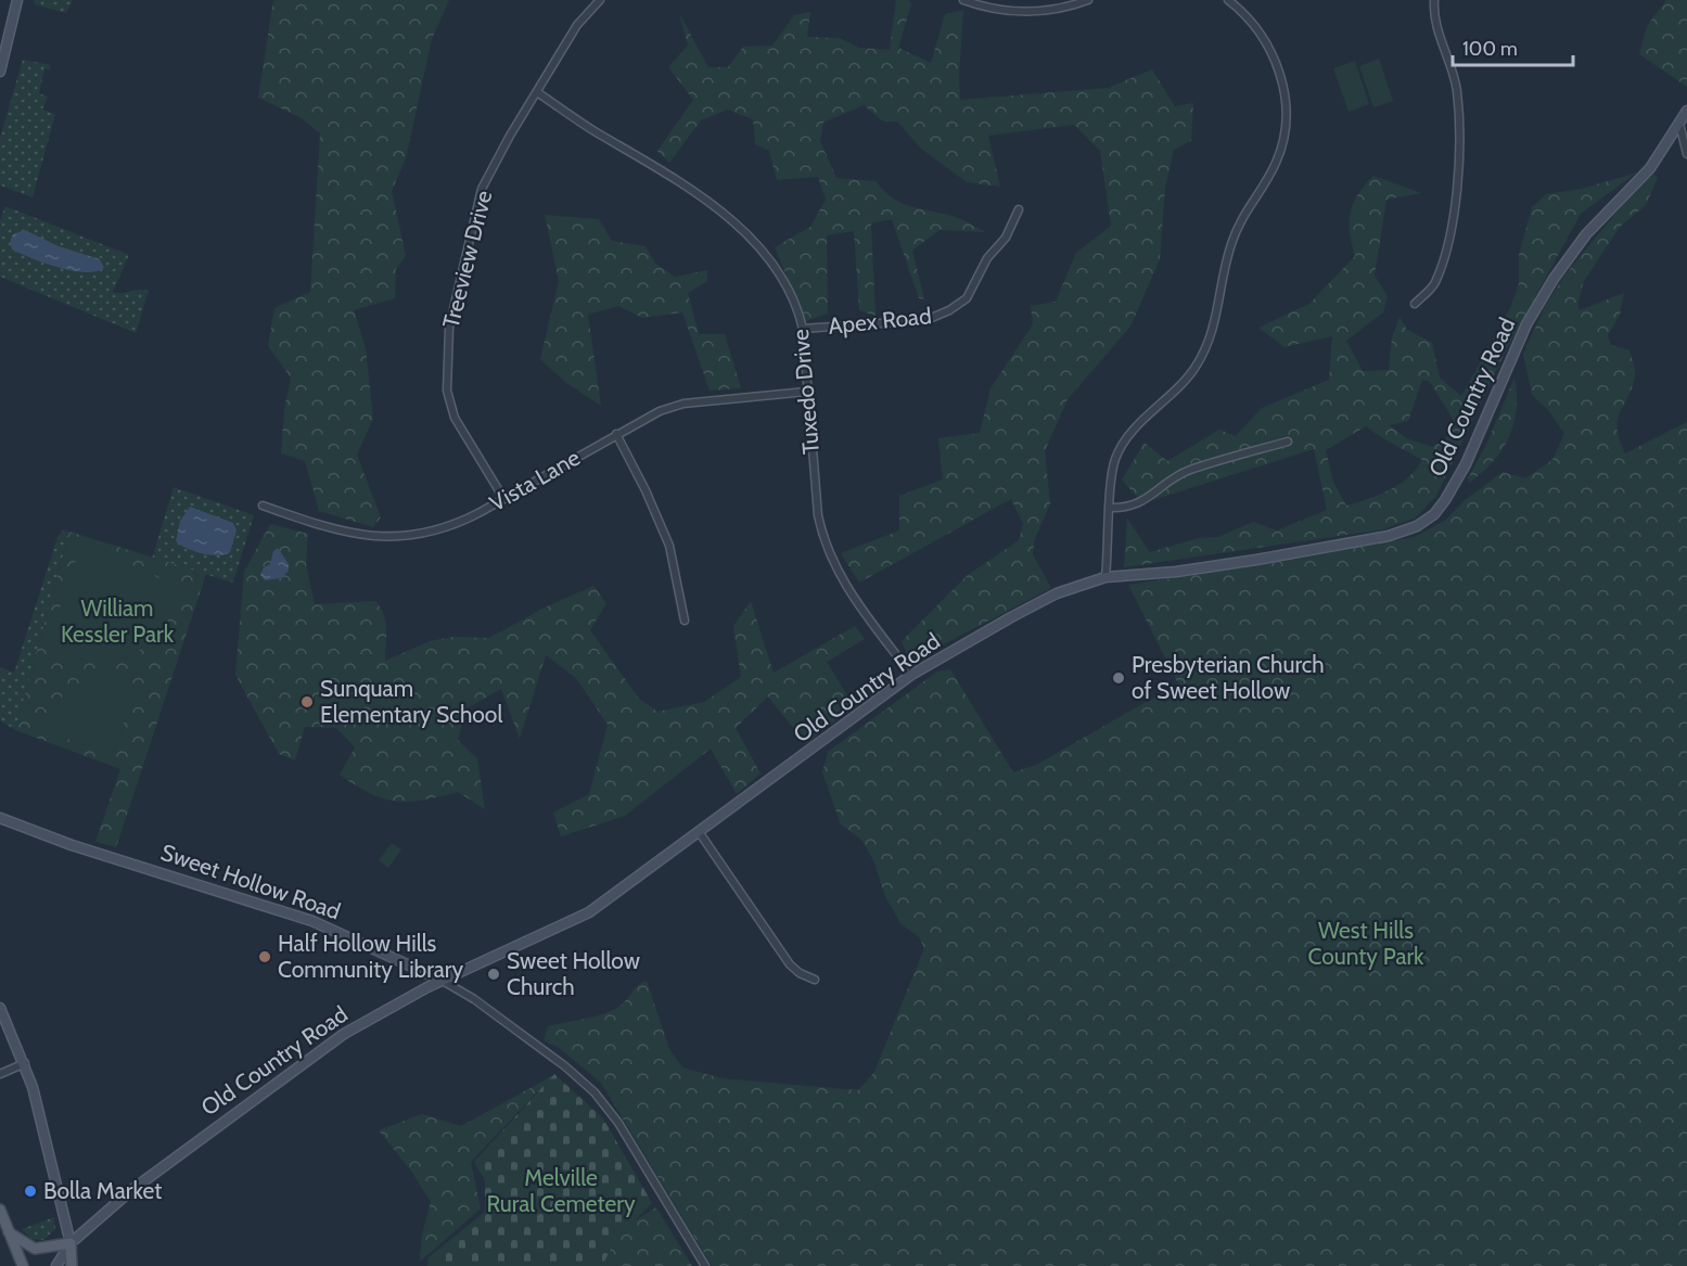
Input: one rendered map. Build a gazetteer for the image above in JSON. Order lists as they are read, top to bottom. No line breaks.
{"streets":{"main road":["Old Country Road","Sweet Hollow Road"],"street":["Treeview Drive","Apex Road","Tuxedo Drive","Vista Lane"]},"crossings":[["Treeview Drive","Tuxedo Drive"],["Treeview Drive","Vista Lane"],["Apex Road","Tuxedo Drive"],["Tuxedo Drive","Old Country Road"],["Tuxedo Drive","Vista Lane"],["Old Country Road","Sweet Hollow Road"]],"parks":["William Kessler Park","West Hills County Park","Melville Rural Cemetery"],"places":["Presbyterian Church of Sweet Hollow","Sunquam Elementary School","Half Hollow Hills Community Library","Sweet Hollow Church","Bolla Market"],"scale_bar":"100 m"}
